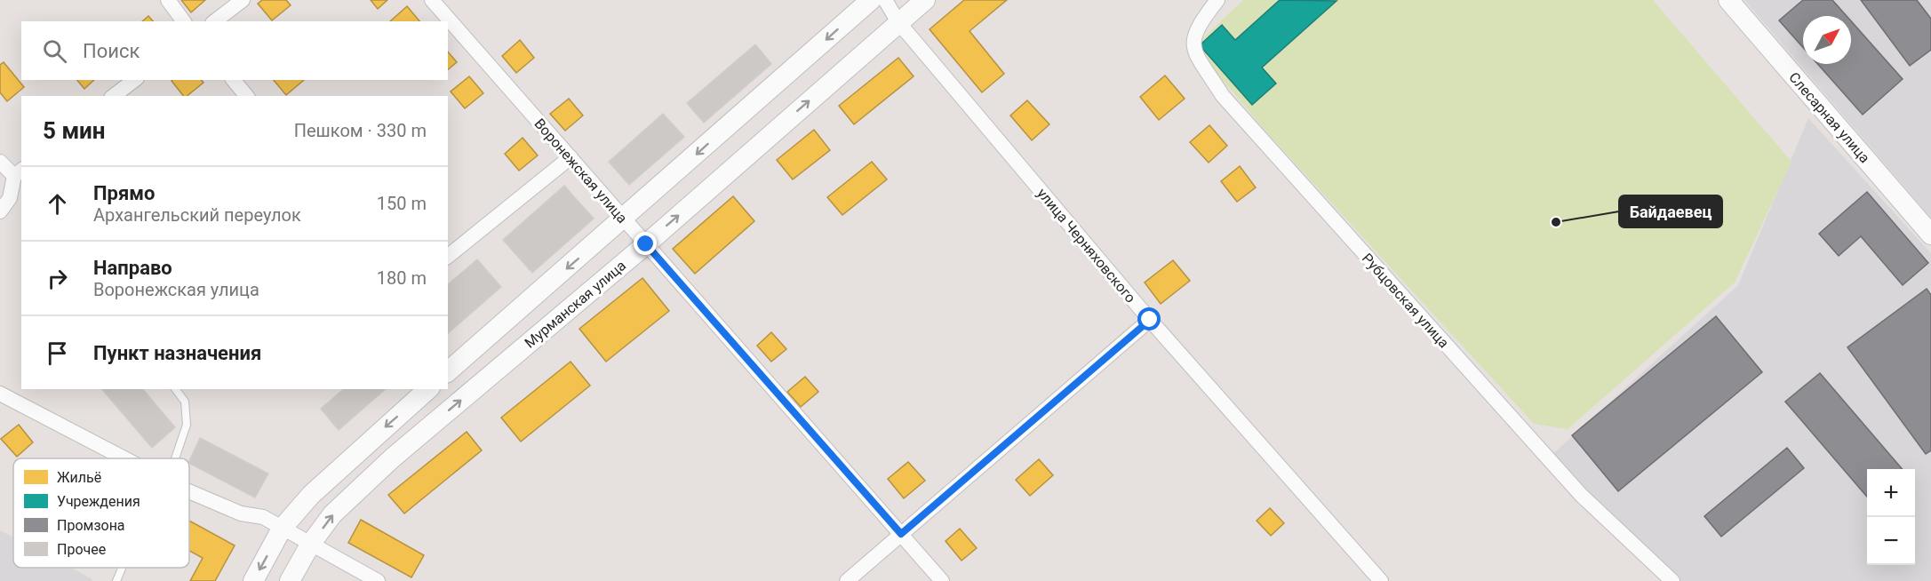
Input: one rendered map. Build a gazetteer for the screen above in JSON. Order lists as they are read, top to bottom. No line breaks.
{"streets":{"main road":["Слесарная улица","Мурманская улица"],"street":["Воронежская улица","улица Черняховского","Рубцовская улица"]},"crossings":[["Воронежская улица","Мурманская улица"],["улица Черняховского","Мурманская улица"]],"places":["Байдаевец"],"legend":["Жильё","Учреждения","Промзона","Прочее"],"north":"top right","page":{"search":"Поиск","heading":["5 мин","Пешком · 330 m"],"list":[["Прямо","Архангельский переулок","150 m"],["Направо","Воронежская улица","180 m"],"Пункт назначения"],"map_buttons":["+","−"]}}
